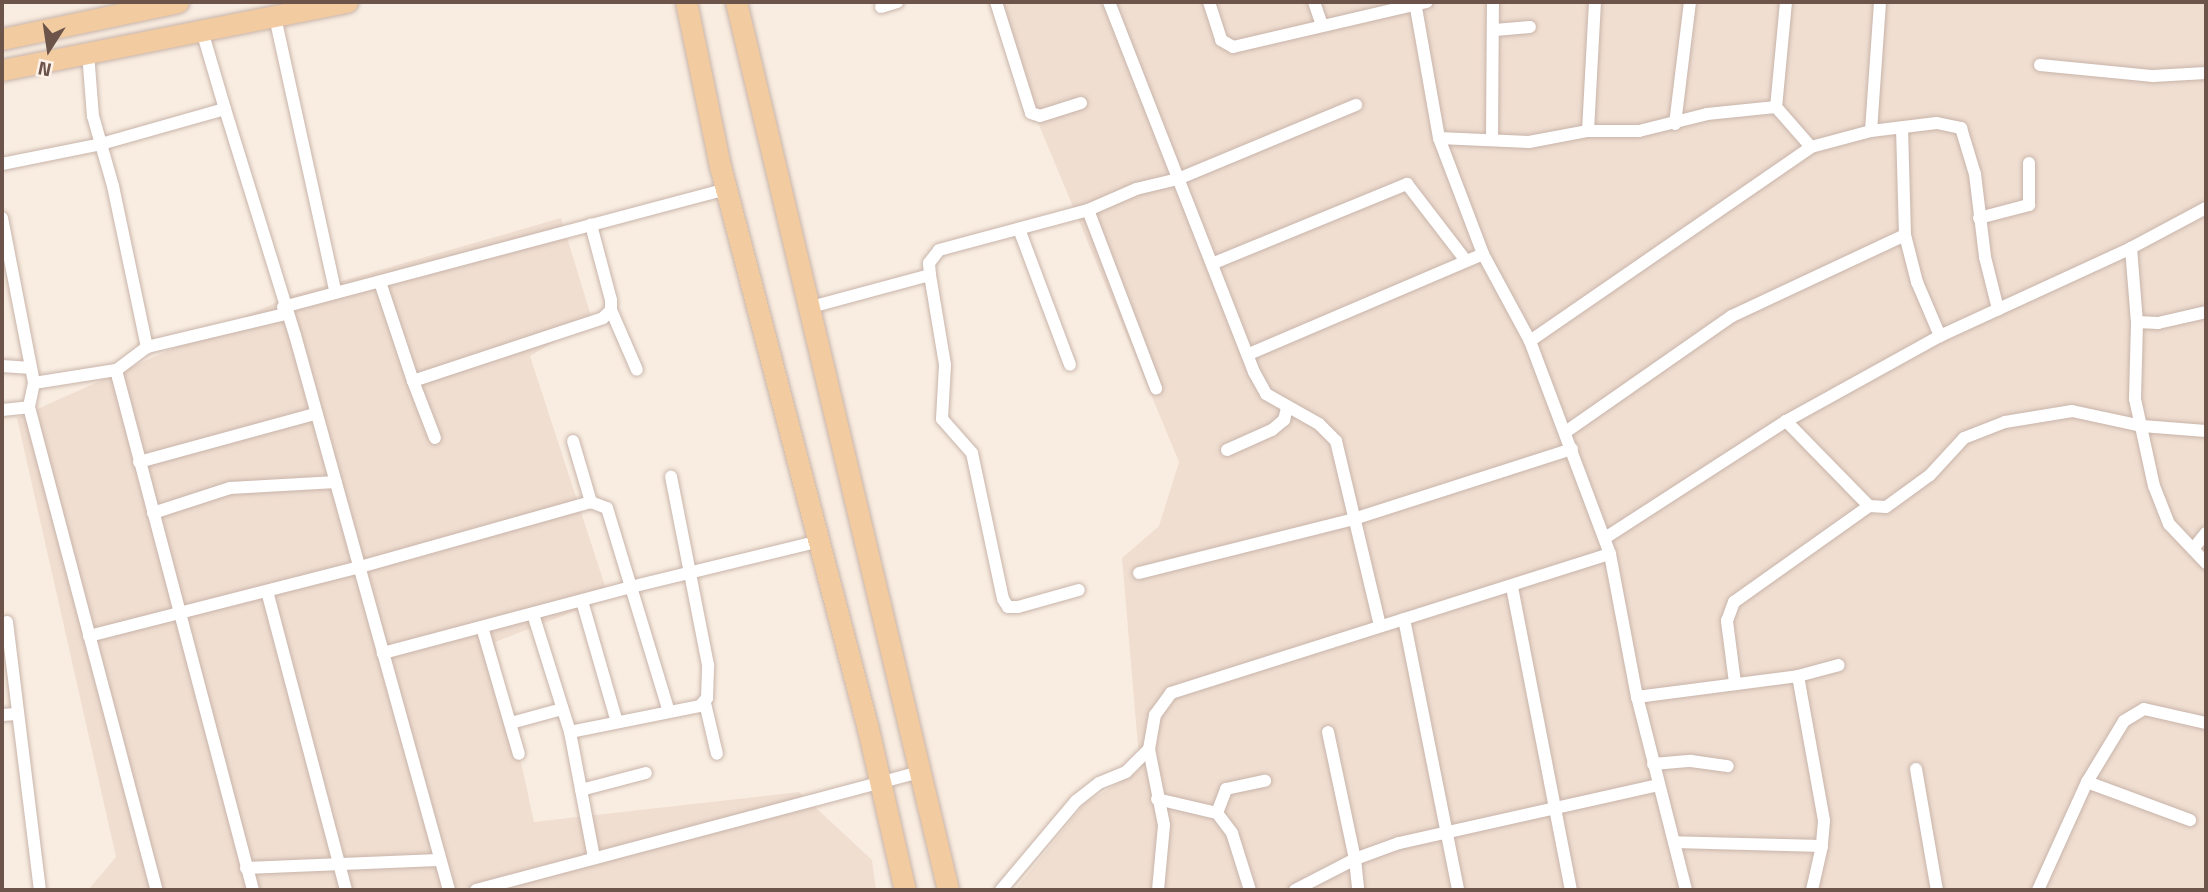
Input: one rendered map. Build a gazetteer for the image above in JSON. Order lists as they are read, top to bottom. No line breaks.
{"north":"bottom"}
